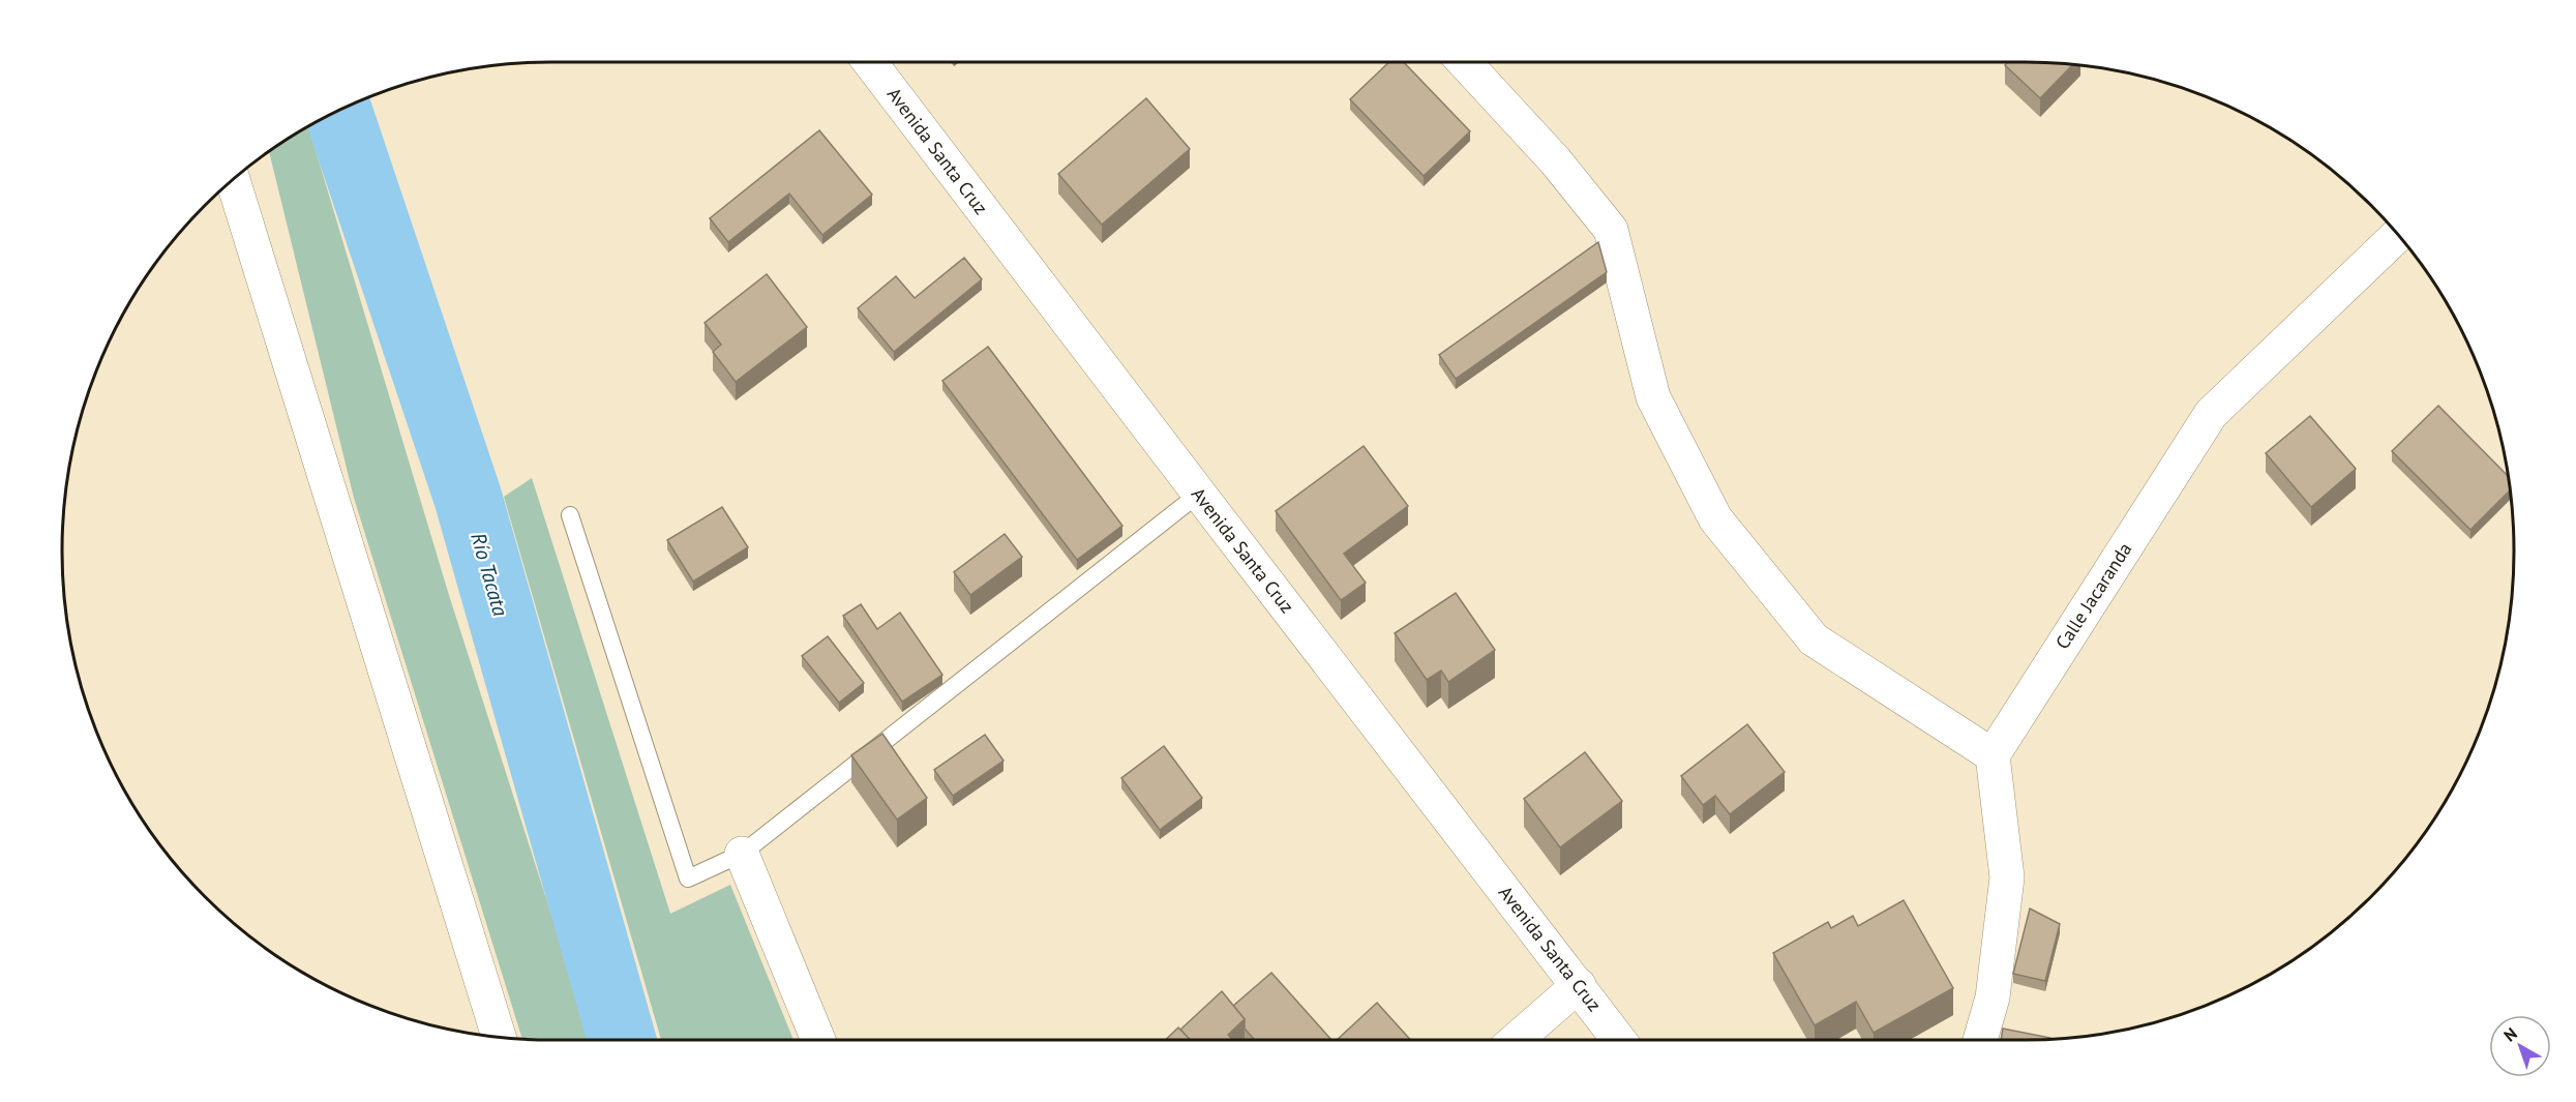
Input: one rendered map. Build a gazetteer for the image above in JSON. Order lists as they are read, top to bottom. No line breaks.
{"streets":{"main road":["Avenida Santa Cruz","Calle Jacaranda"]},"water":["Río Tacata"],"north":"top left"}
